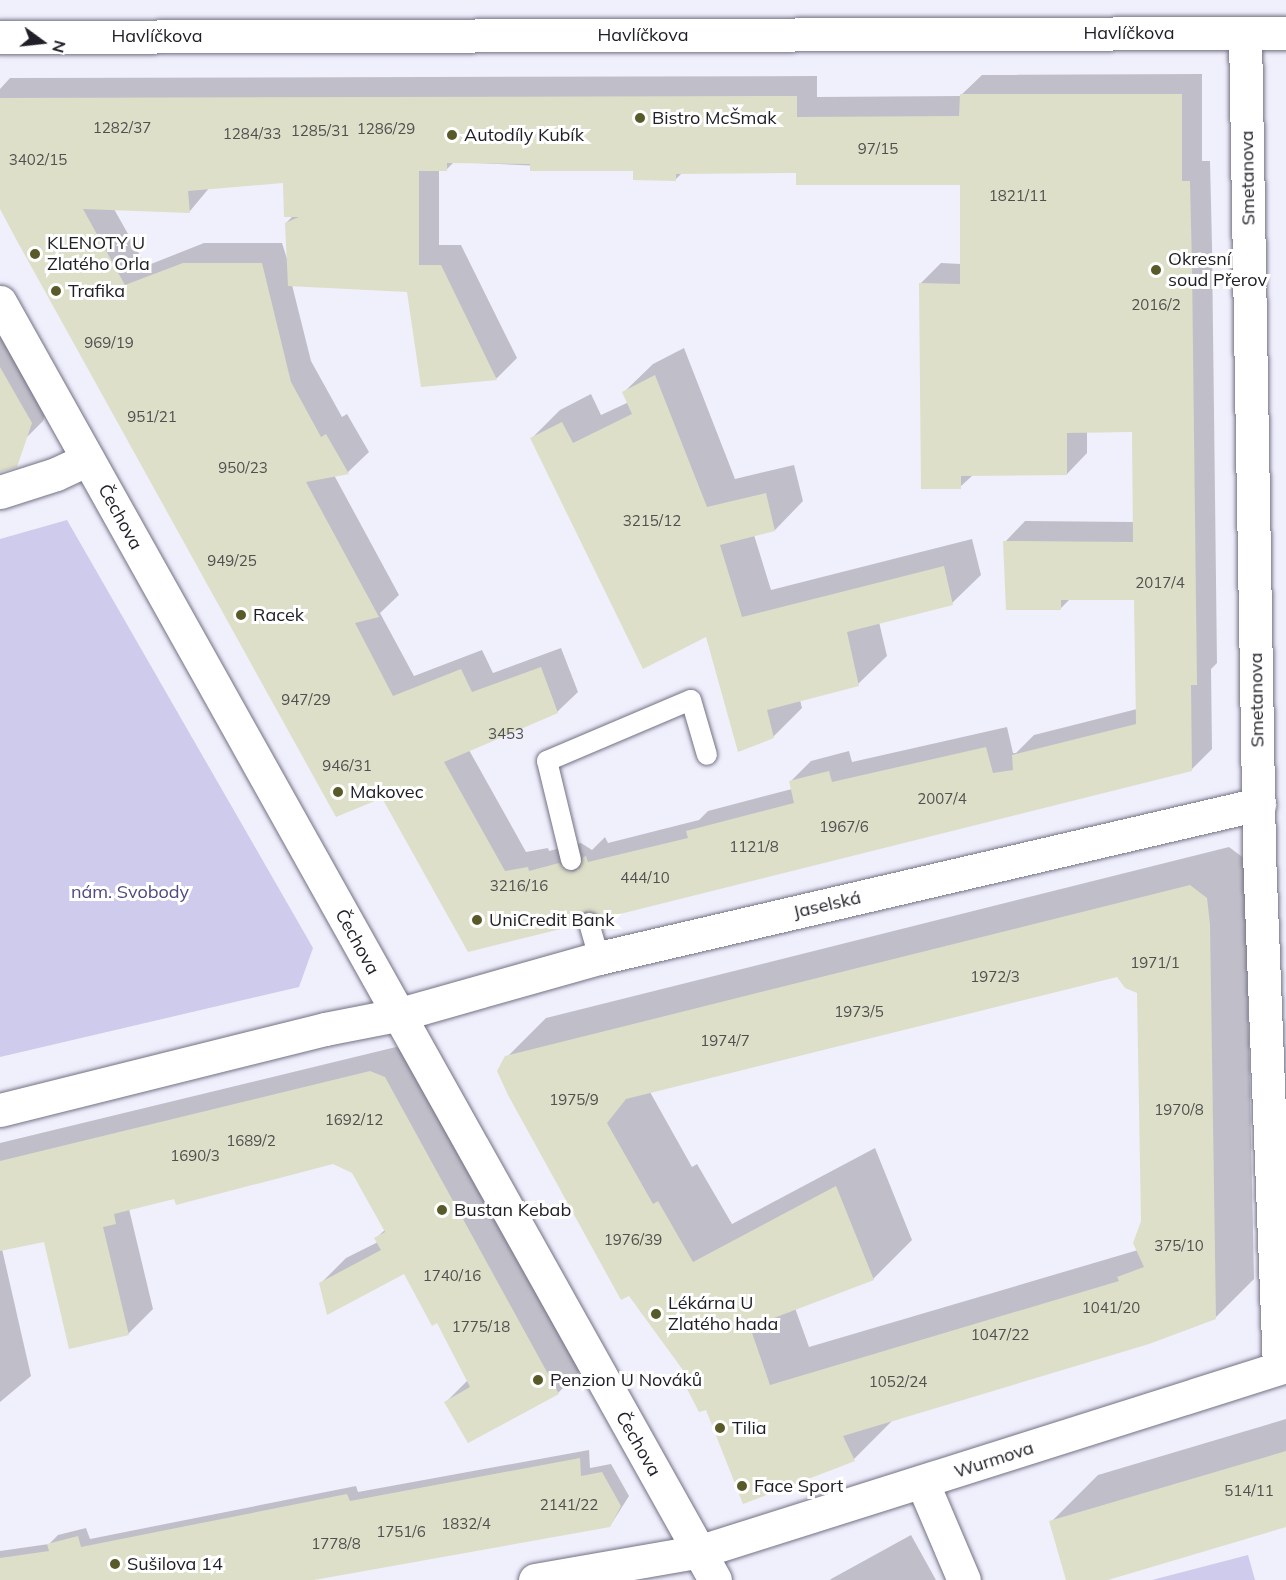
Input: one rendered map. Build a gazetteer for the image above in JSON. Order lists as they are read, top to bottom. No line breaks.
{"streets":{"street":["Havlíčkova","Smetanova","Čechova","Jaselská","Wurmova"]},"crossings":[["Havlíčkova","Smetanova"],["Smetanova","Jaselská"],["Smetanova","Wurmova"],["Čechova","Jaselská"],["Čechova","Wurmova"]],"parks":["nám. Svobody"],"places":["Bistro McŠmak","Autodíly Kubík","KLENOTY U Zlatého Orla","Okresní soud Přerov","Trafika","Racek","Makovec","UniCredit Bank","Bustan Kebab","Lékárna U Zlatého hada","Penzion U Nováků","Tilia","Face Sport","Sušilova 14"],"house_numbers":["1282/37","1286/29","1285/31","1284/33","97/15","3402/15","1821/11","2016/2","969/19","951/21","950/23","3215/12","949/25","2017/4","947/29","3453","946/31","2007/4","1967/6","1121/8","444/10","3216/16","1971/1","1972/3","1973/5","1974/7","1975/9","1970/8","1692/12","1689/2","1690/3","1976/39","375/10","1740/16","1041/20","1775/18","1047/22","1052/24","514/11","2141/22","1832/4","1751/6","1778/8"],"north":"right"}
